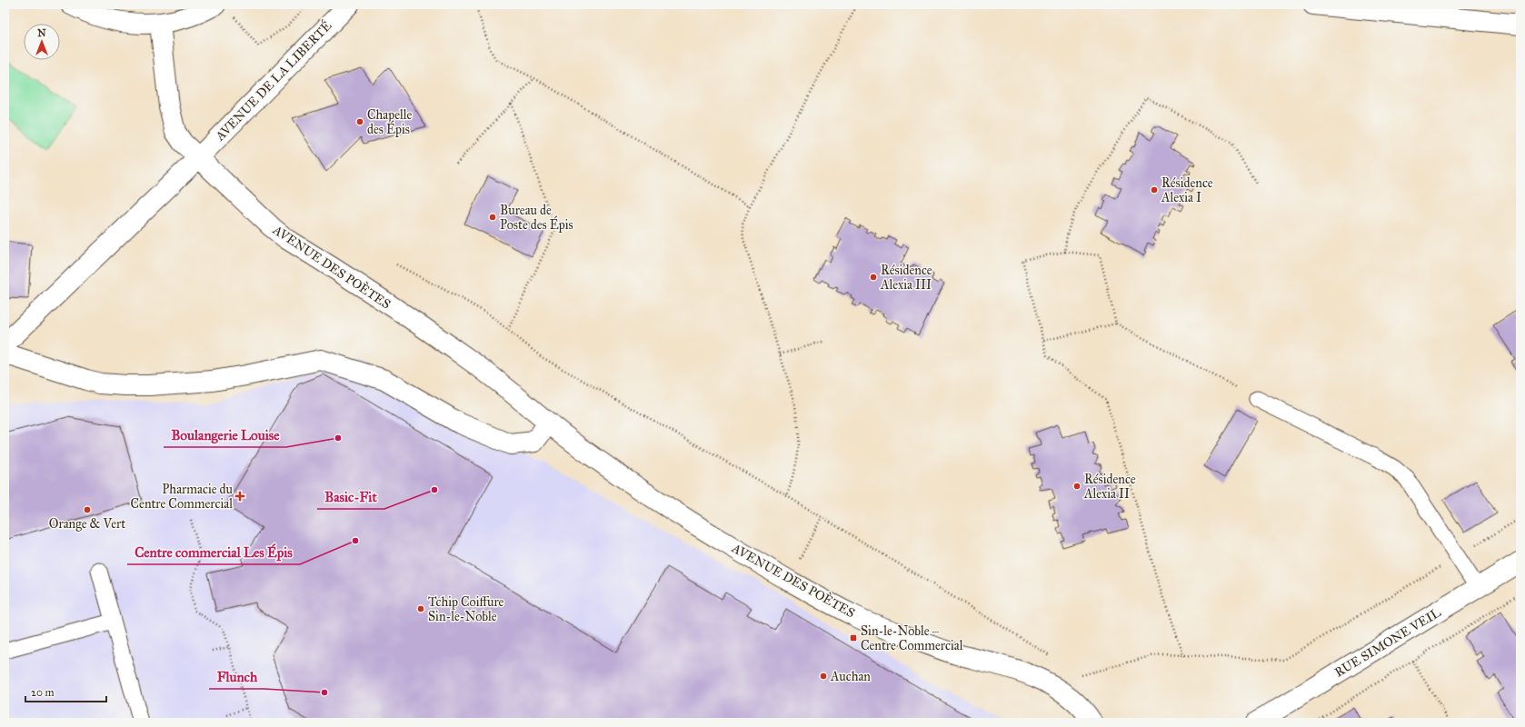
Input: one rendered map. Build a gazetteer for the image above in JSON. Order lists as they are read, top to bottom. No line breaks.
{"streets":{"street":["AVENUE DE LA LIBERTÉ","AVENUE DES POÈTES","RUE SIMONE VEIL"]},"crossings":[["AVENUE DE LA LIBERTÉ","AVENUE DES POÈTES"]],"places":{"other":["Chapelle des Épis","Résidence Alexia I","Bureau de Poste des Épis","Résidence Alexia III","Boulangerie Louise","Résidence Alexia II","Basic-Fit","Orange & Vert","Centre commercial Les Épis","Tchip Coiffure Sin-le-Noble","Auchan","Flunch"],"health":["Pharmacie du Centre Commercial"],"transit":["Sin-le-Noble – Centre Commercial"]},"scale_bar":"20 m","north":"top"}
